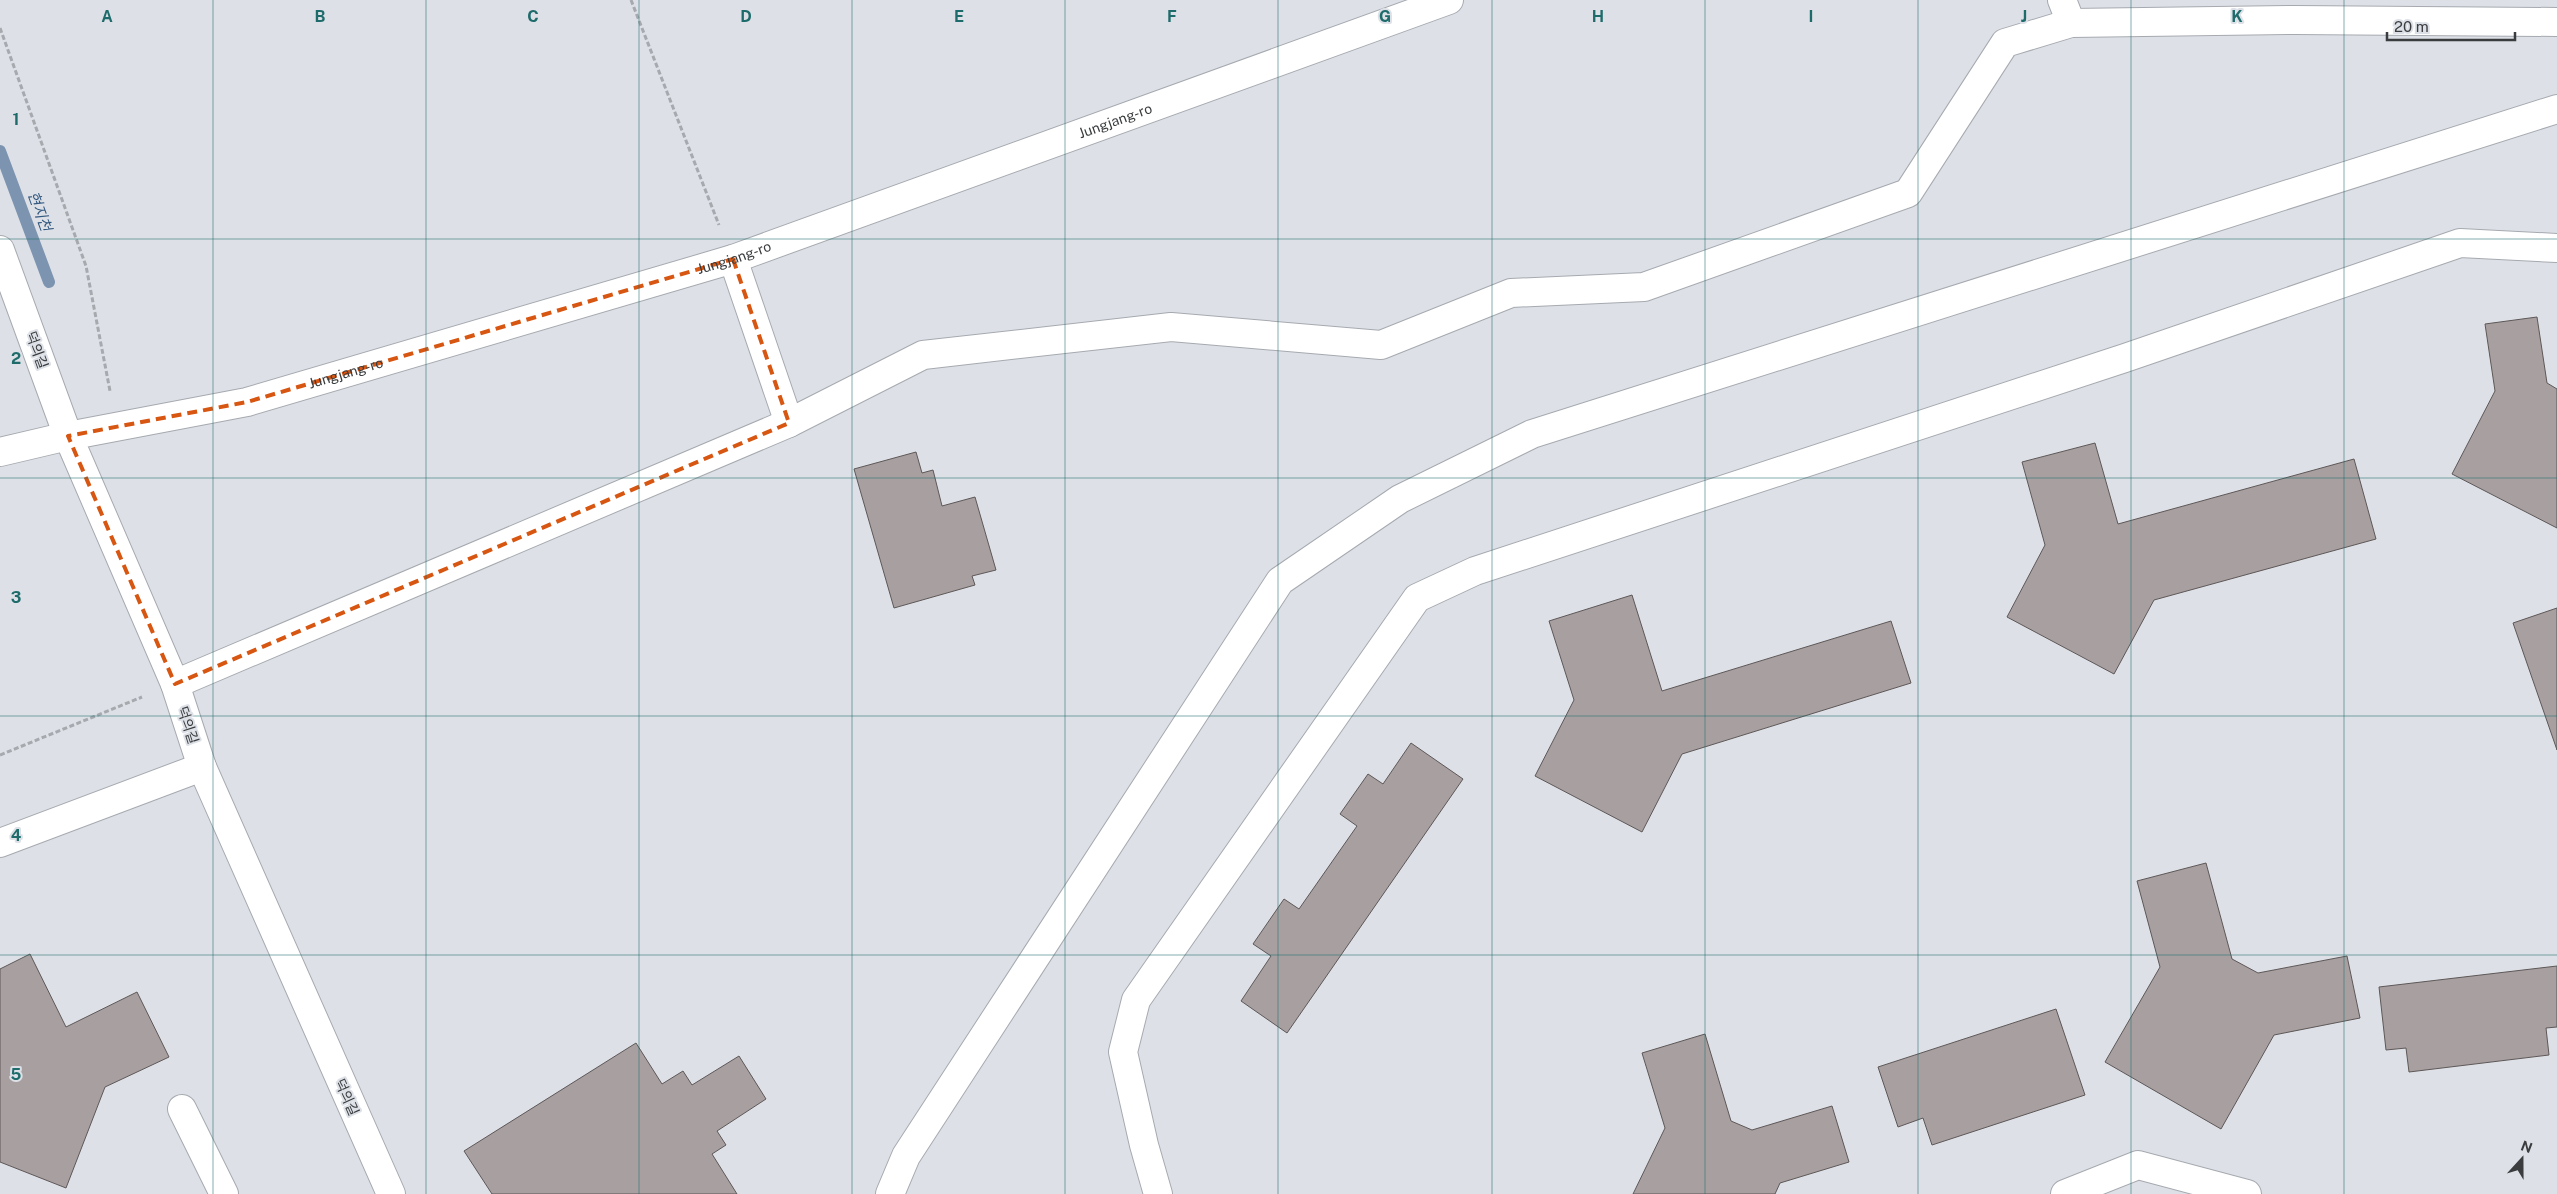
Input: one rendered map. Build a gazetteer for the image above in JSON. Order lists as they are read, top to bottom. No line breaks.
{"streets":{"street":["Jungjang-ro","덕의길"]},"crossings":[["Jungjang-ro","덕의길"]],"water":["현지천"],"scale_bar":"20 m","north":"top","grid":{"columns":["A","B","C","D","E","F","G","H","I","J","K"],"rows":["1","2","3","4","5"]}}
